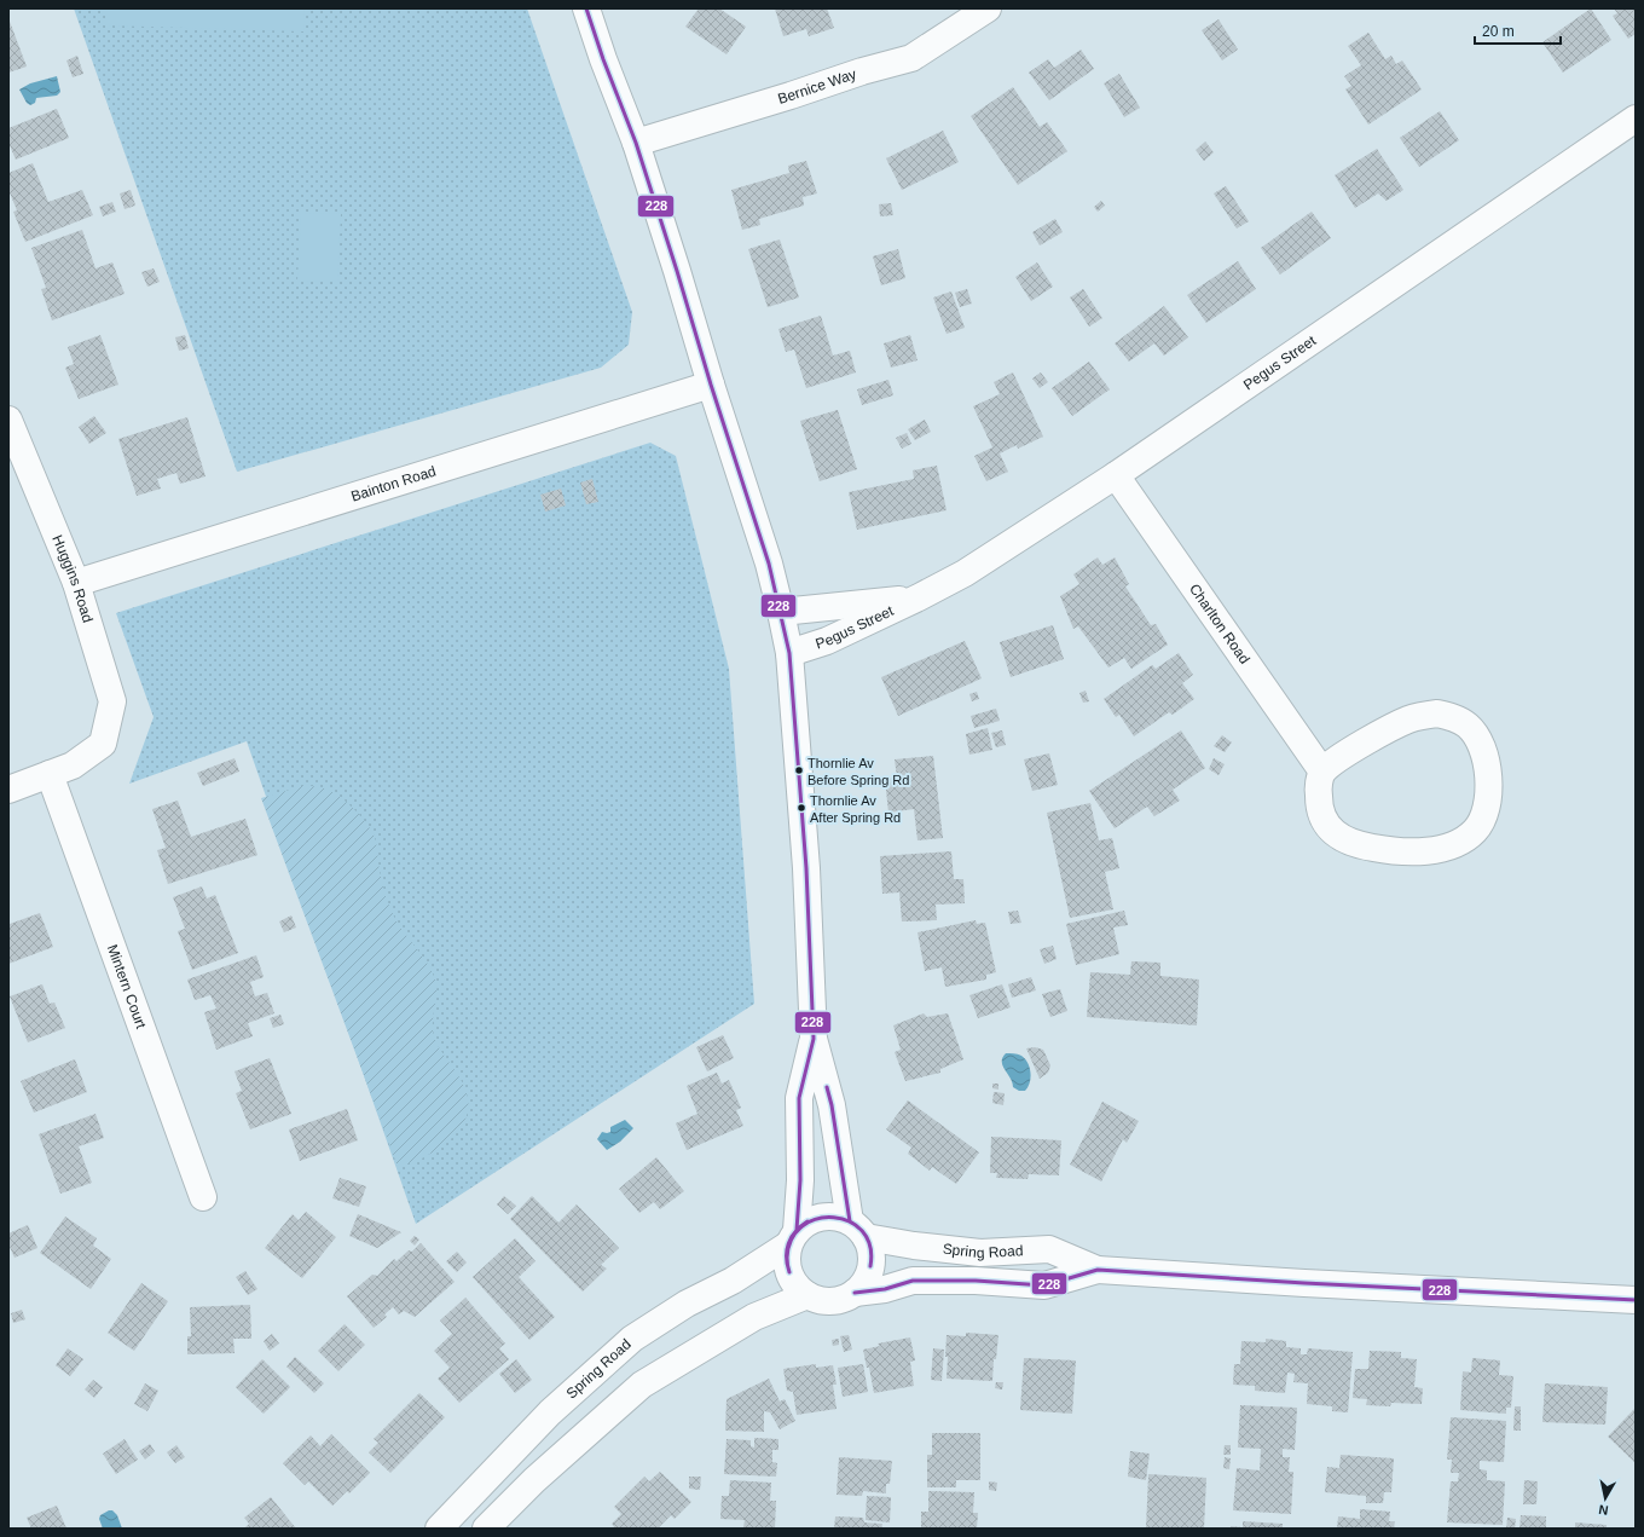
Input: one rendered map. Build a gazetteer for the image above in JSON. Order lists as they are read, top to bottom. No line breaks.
{"streets":{"street":["Bernice Way","Pegus Street","Bainton Road","Huggins Road","Charlton Road","Mintern Court","Spring Road"]},"crossings":[["Pegus Street","Charlton Road"],["Bainton Road","Huggins Road"],["Huggins Road","Mintern Court"]],"places":["Thornlie Av Before Spring Rd","Thornlie Av After Spring Rd"],"lines":["transit line 228"],"scale_bar":"20 m","north":"bottom"}
